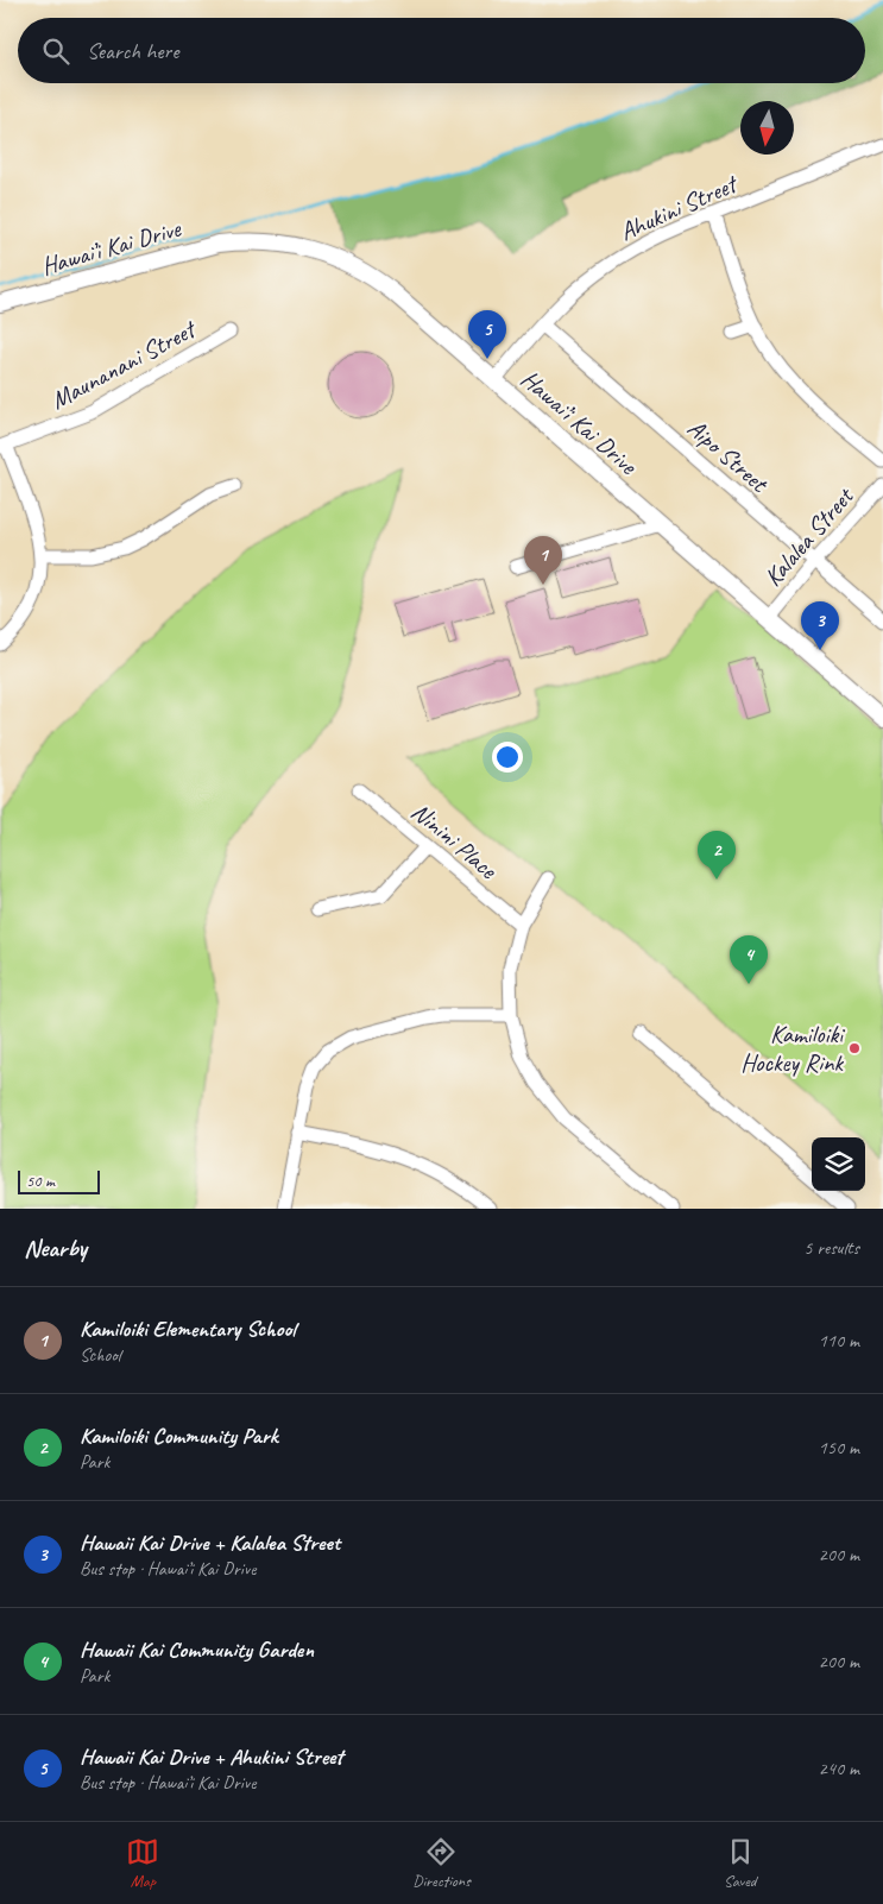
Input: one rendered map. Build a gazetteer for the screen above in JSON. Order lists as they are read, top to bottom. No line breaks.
{"streets":{"main road":["Hawai’i Kai Drive"],"street":["Ahukini Street","Maunanani Street","Aipo Street","Kalalea Street","Ninini Place"]},"crossings":[["Ahukini Street","Hawai’i Kai Drive"],["Ahukini Street","Aipo Street"],["Hawai’i Kai Drive","Kalalea Street"],["Aipo Street","Kalalea Street"]],"places":["Kamiloiki Hockey Rink"],"scale_bar":"50 m","north":"bottom","page":{"search":"Search here","pins":["5","1","3","2","4"],"scale":"50 m","heading":["Nearby","5 results"],"list":[{"mark":"1","name":"Kamiloiki Elementary School","note":"School","value":"110 m"},{"mark":"2","name":"Kamiloiki Community Park","note":"Park","value":"150 m"},{"mark":"3","name":"Hawaii Kai Drive + Kalalea Street","note":"Bus stop · Hawai’i Kai Drive","value":"200 m"},{"mark":"4","name":"Hawaii Kai Community Garden","note":"Park","value":"200 m"},{"mark":"5","name":"Hawaii Kai Drive + Ahukini Street","note":"Bus stop · Hawai’i Kai Drive","value":"240 m"}],"nav":["Map","Directions","Saved"]}}
